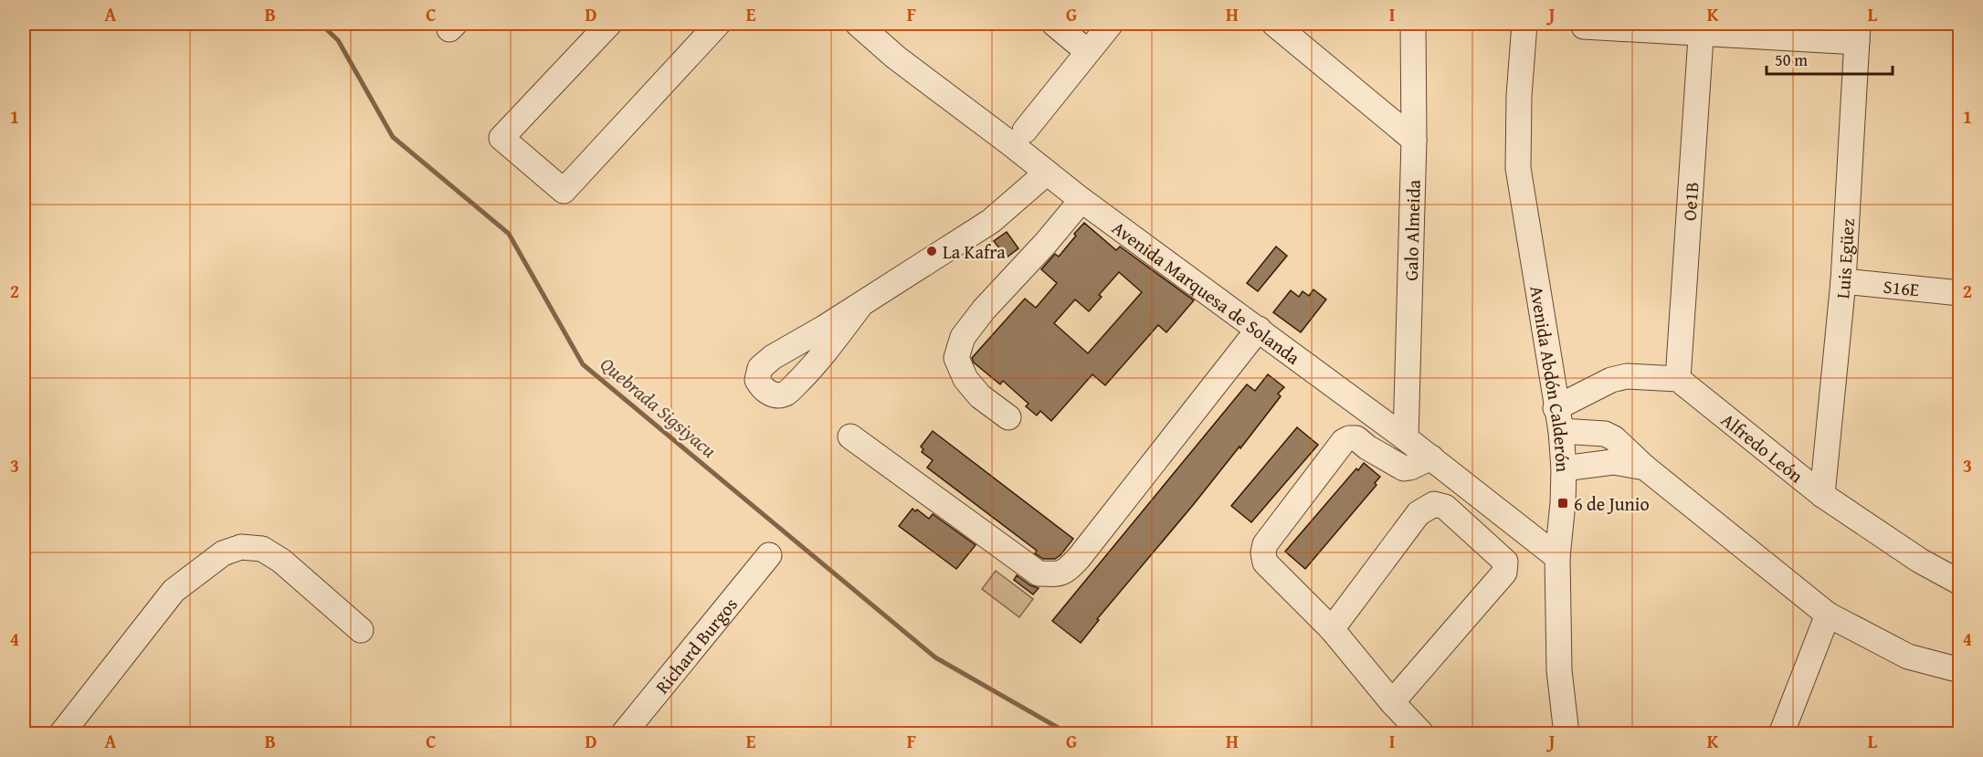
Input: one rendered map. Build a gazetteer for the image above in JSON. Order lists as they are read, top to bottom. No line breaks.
{"streets":{"street":["Oe1B","Galo Almeida","Luis Egüez","S16E","Avenida Marquesa de Solanda","Avenida Abdón Calderón","Alfredo León","Richard Burgos"]},"crossings":[["Oe1B","Alfredo León"],["Galo Almeida","Avenida Marquesa de Solanda"],["Luis Egüez","S16E"],["Luis Egüez","Alfredo León"],["Avenida Marquesa de Solanda","Avenida Abdón Calderón"]],"water":["Quebrada Sigsiyacu"],"places":{"other":["La Kafra"],"transit":["6 de Junio"]},"scale_bar":"50 m","grid":{"columns":["A","B","C","D","E","F","G","H","I","J","K","L"],"rows":["1","2","3","4"]}}
